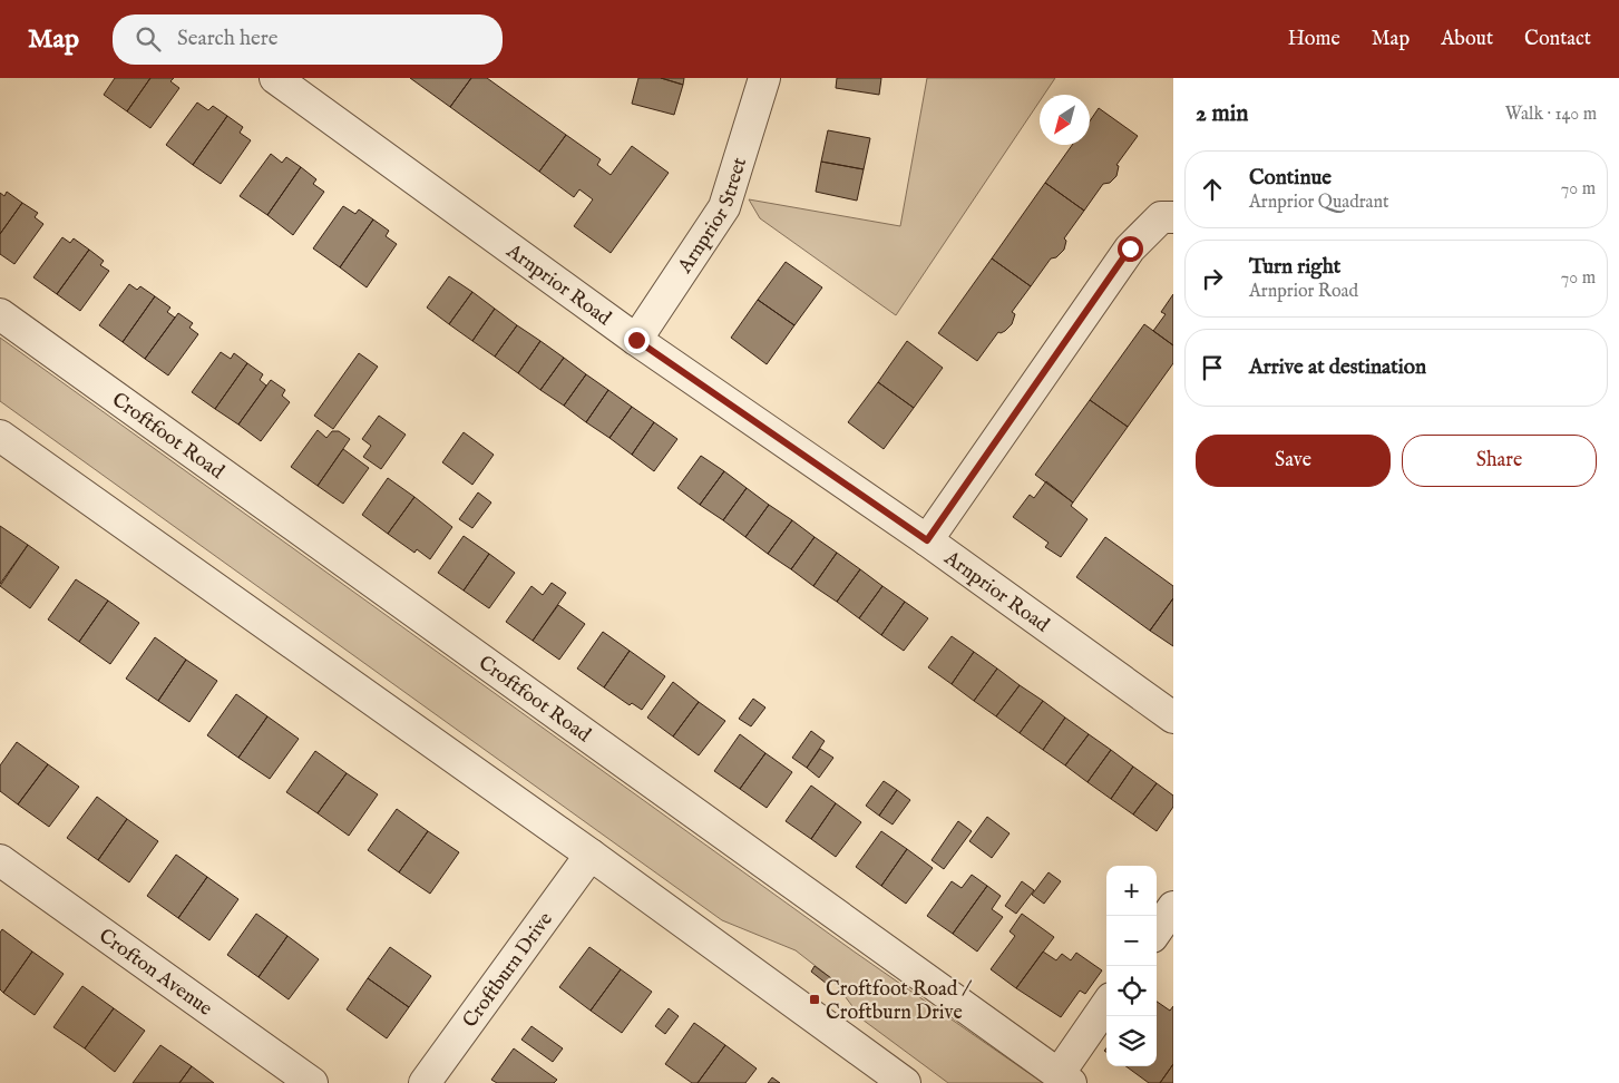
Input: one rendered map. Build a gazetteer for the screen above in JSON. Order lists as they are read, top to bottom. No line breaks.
{"streets":{"street":["Arnprior Street","Arnprior Road","Croftfoot Road","Croftburn Drive","Crofton Avenue"]},"crossings":[["Arnprior Street","Arnprior Road"]],"places":{"transit":["Croftfoot Road / Croftburn Drive"]},"north":"bottom left","page":{"header":"Map","search":"Search here","nav":["Home","Map","About","Contact"],"heading":["2 min","Walk · 140 m"],"list":[["Continue","Arnprior Quadrant","70 m"],["Turn right","Arnprior Road","70 m"],"Arrive at destination"],"buttons":["Save","Share"],"map_buttons":["+","−"]}}
